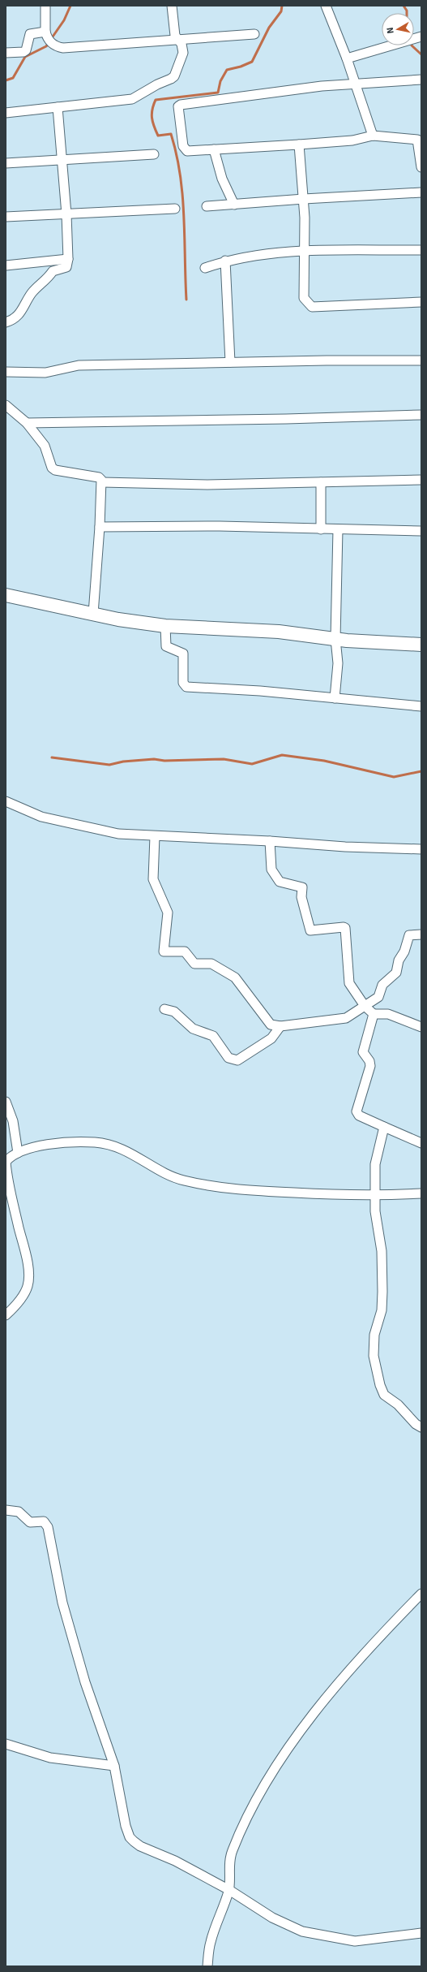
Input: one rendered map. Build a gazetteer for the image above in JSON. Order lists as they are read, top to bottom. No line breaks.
{"north":"left"}
